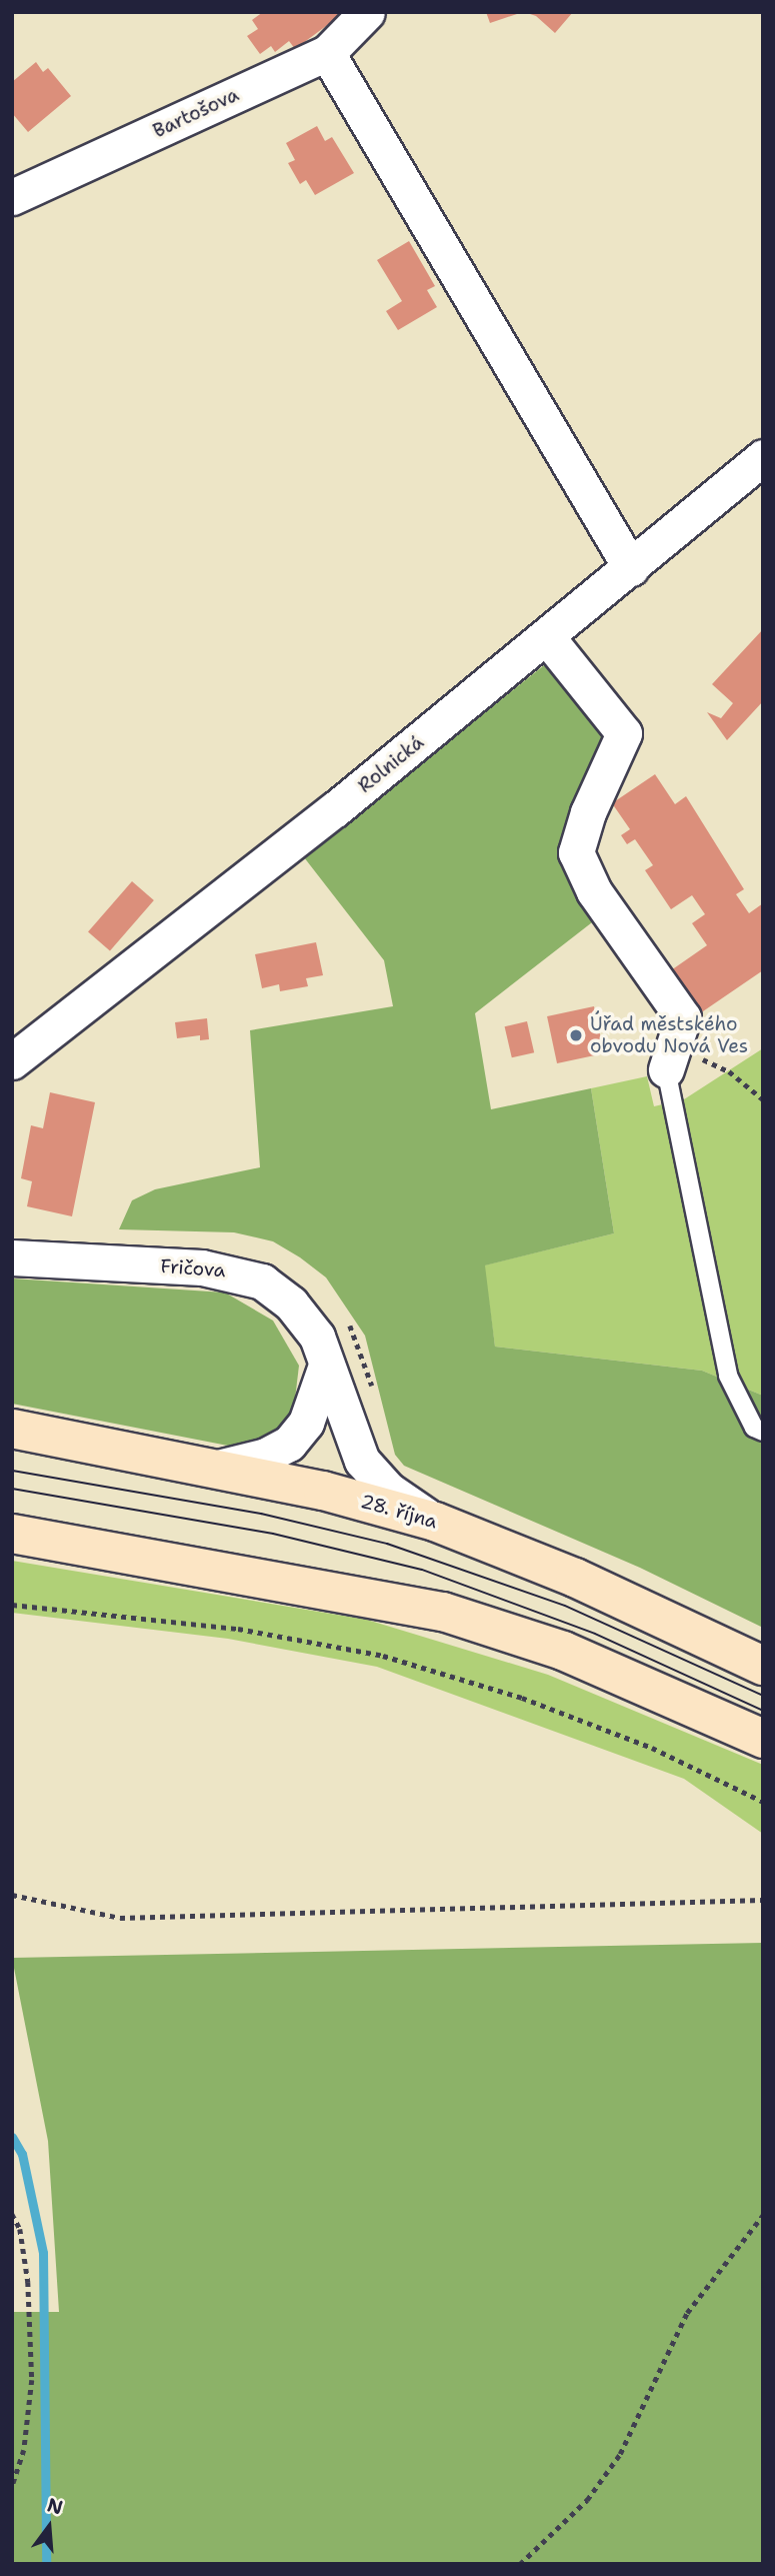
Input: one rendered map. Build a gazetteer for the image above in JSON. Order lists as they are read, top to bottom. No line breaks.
{"streets":{"main road":["28. října"],"street":["Bartošova","Rolnická","Fričova"]},"crossings":[["Fričova","28. října"]],"places":["Úřad městského obvodu Nová Ves"],"north":"top"}
